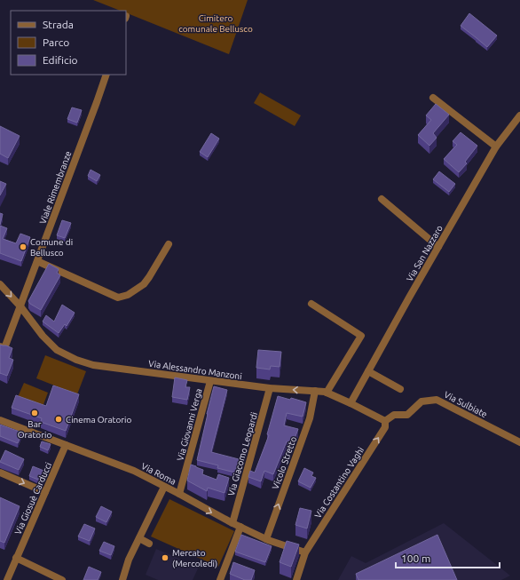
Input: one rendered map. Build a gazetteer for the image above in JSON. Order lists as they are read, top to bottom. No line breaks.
{"streets":{"street":["Viale Rimembranze","Via San Nazzaro","Via Alessandro Manzoni","Via Sulbiate","Via Giovanni Verga","Via Giacomo Leopardi","Vicolo Stretto","Via Roma","Via Costantino Vaghi","Via Giosuè Carducci"]},"crossings":[["Viale Rimembranze","Via Alessandro Manzoni"],["Via San Nazzaro","Via Alessandro Manzoni"],["Via Alessandro Manzoni","Via Sulbiate"],["Via Alessandro Manzoni","Via Giovanni Verga"],["Via Alessandro Manzoni","Via Giacomo Leopardi"],["Via Alessandro Manzoni","Vicolo Stretto"],["Via Alessandro Manzoni","Via Costantino Vaghi"],["Via Sulbiate","Via Costantino Vaghi"],["Via Giovanni Verga","Via Roma"],["Via Giacomo Leopardi","Via Roma"],["Vicolo Stretto","Via Roma"],["Via Roma","Via Costantino Vaghi"],["Via Roma","Via Giosuè Carducci"]],"one_way":["Vicolo Stretto","Via Costantino Vaghi"],"parks":["Cimitero comunale Bellusco"],"places":["Comune di Bellusco","Bar Oratorio","Cinema Oratorio","Mercato (Mercoledì)"],"legend":["Strada","Parco","Edificio"],"scale_bar":"100 m"}
